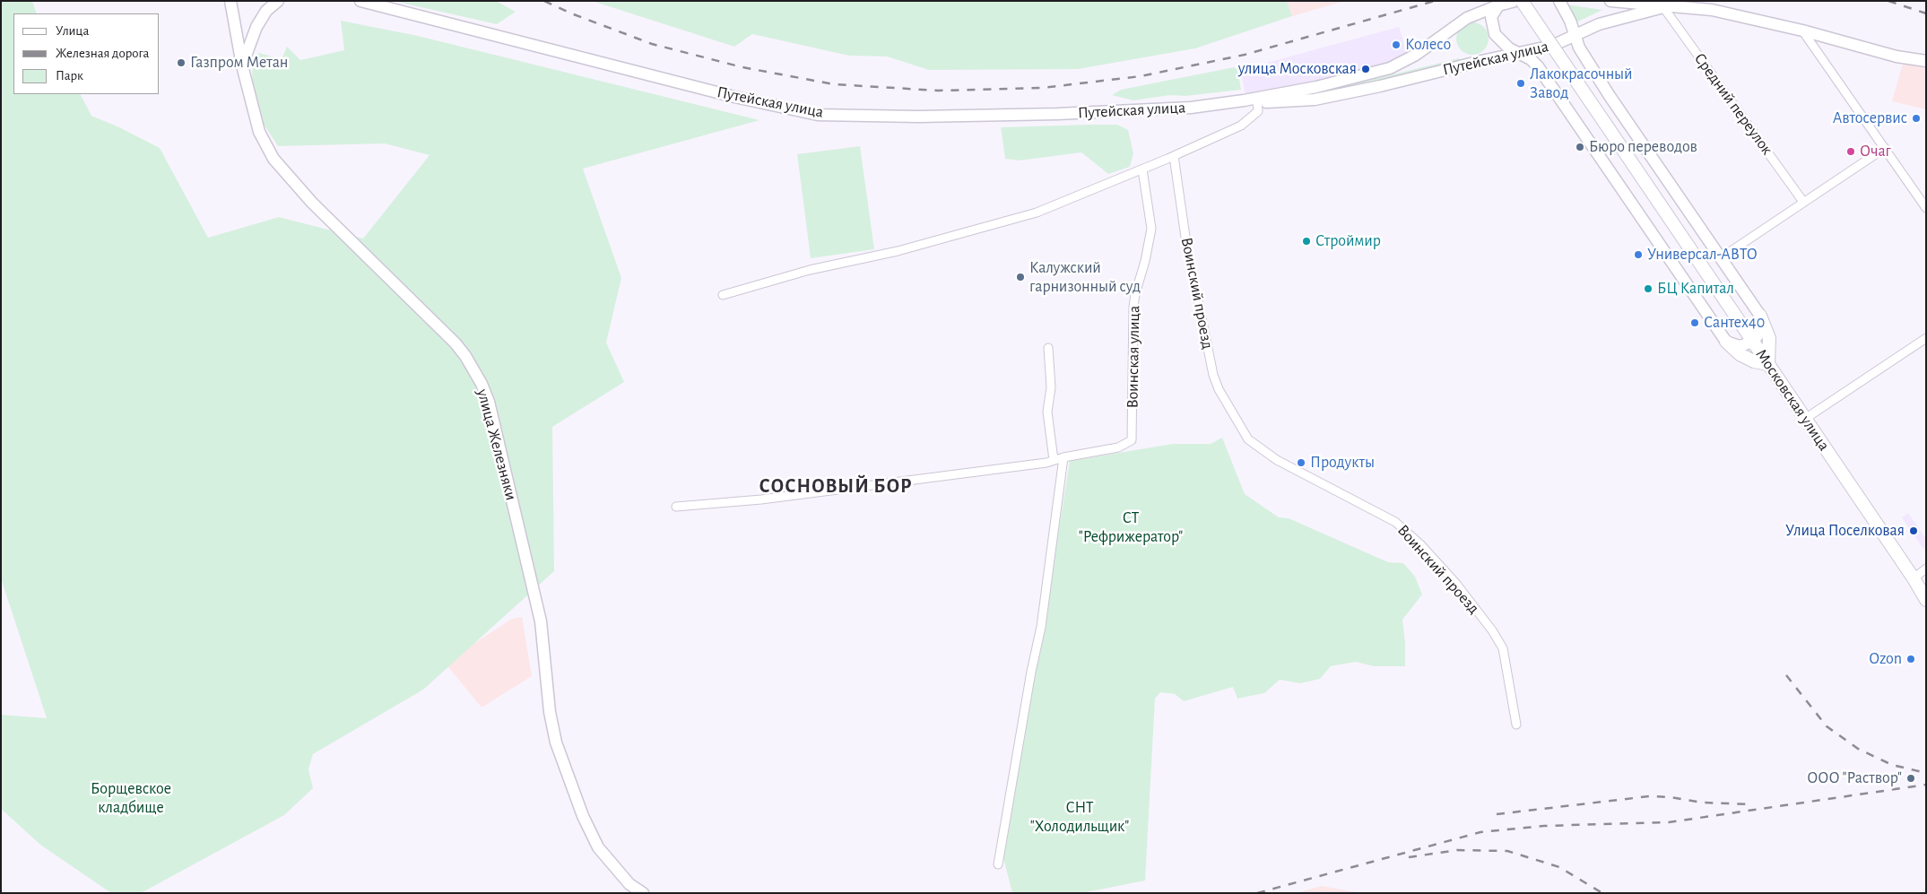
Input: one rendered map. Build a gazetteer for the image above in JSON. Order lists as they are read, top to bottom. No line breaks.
{"streets":{"main road":["Московская улица"],"street":["Путейская улица","Средний переулок","Воинский проезд","Воинская улица","улица Железняки"]},"crossings":[["Путейская улица","Средний переулок"]],"districts":["СОСНОВЫЙ БОР"],"parks":["СТ \"Рефрижератор\"","Борщевское кладбище","СНТ \"Холодильщик\""],"places":["Колесо","Газпром Метан","улица Московская","Лакокрасочный Завод","Автосервис","Бюро переводов","Очаг","Строймир","Универсал-АВТО","Калужский гарнизонный суд","БЦ Капитал","Сантех40","Продукты","Улица Поселковая","Ozon","ООО \"Раствор\""],"legend":["Улица","Железная дорога","Парк"]}
